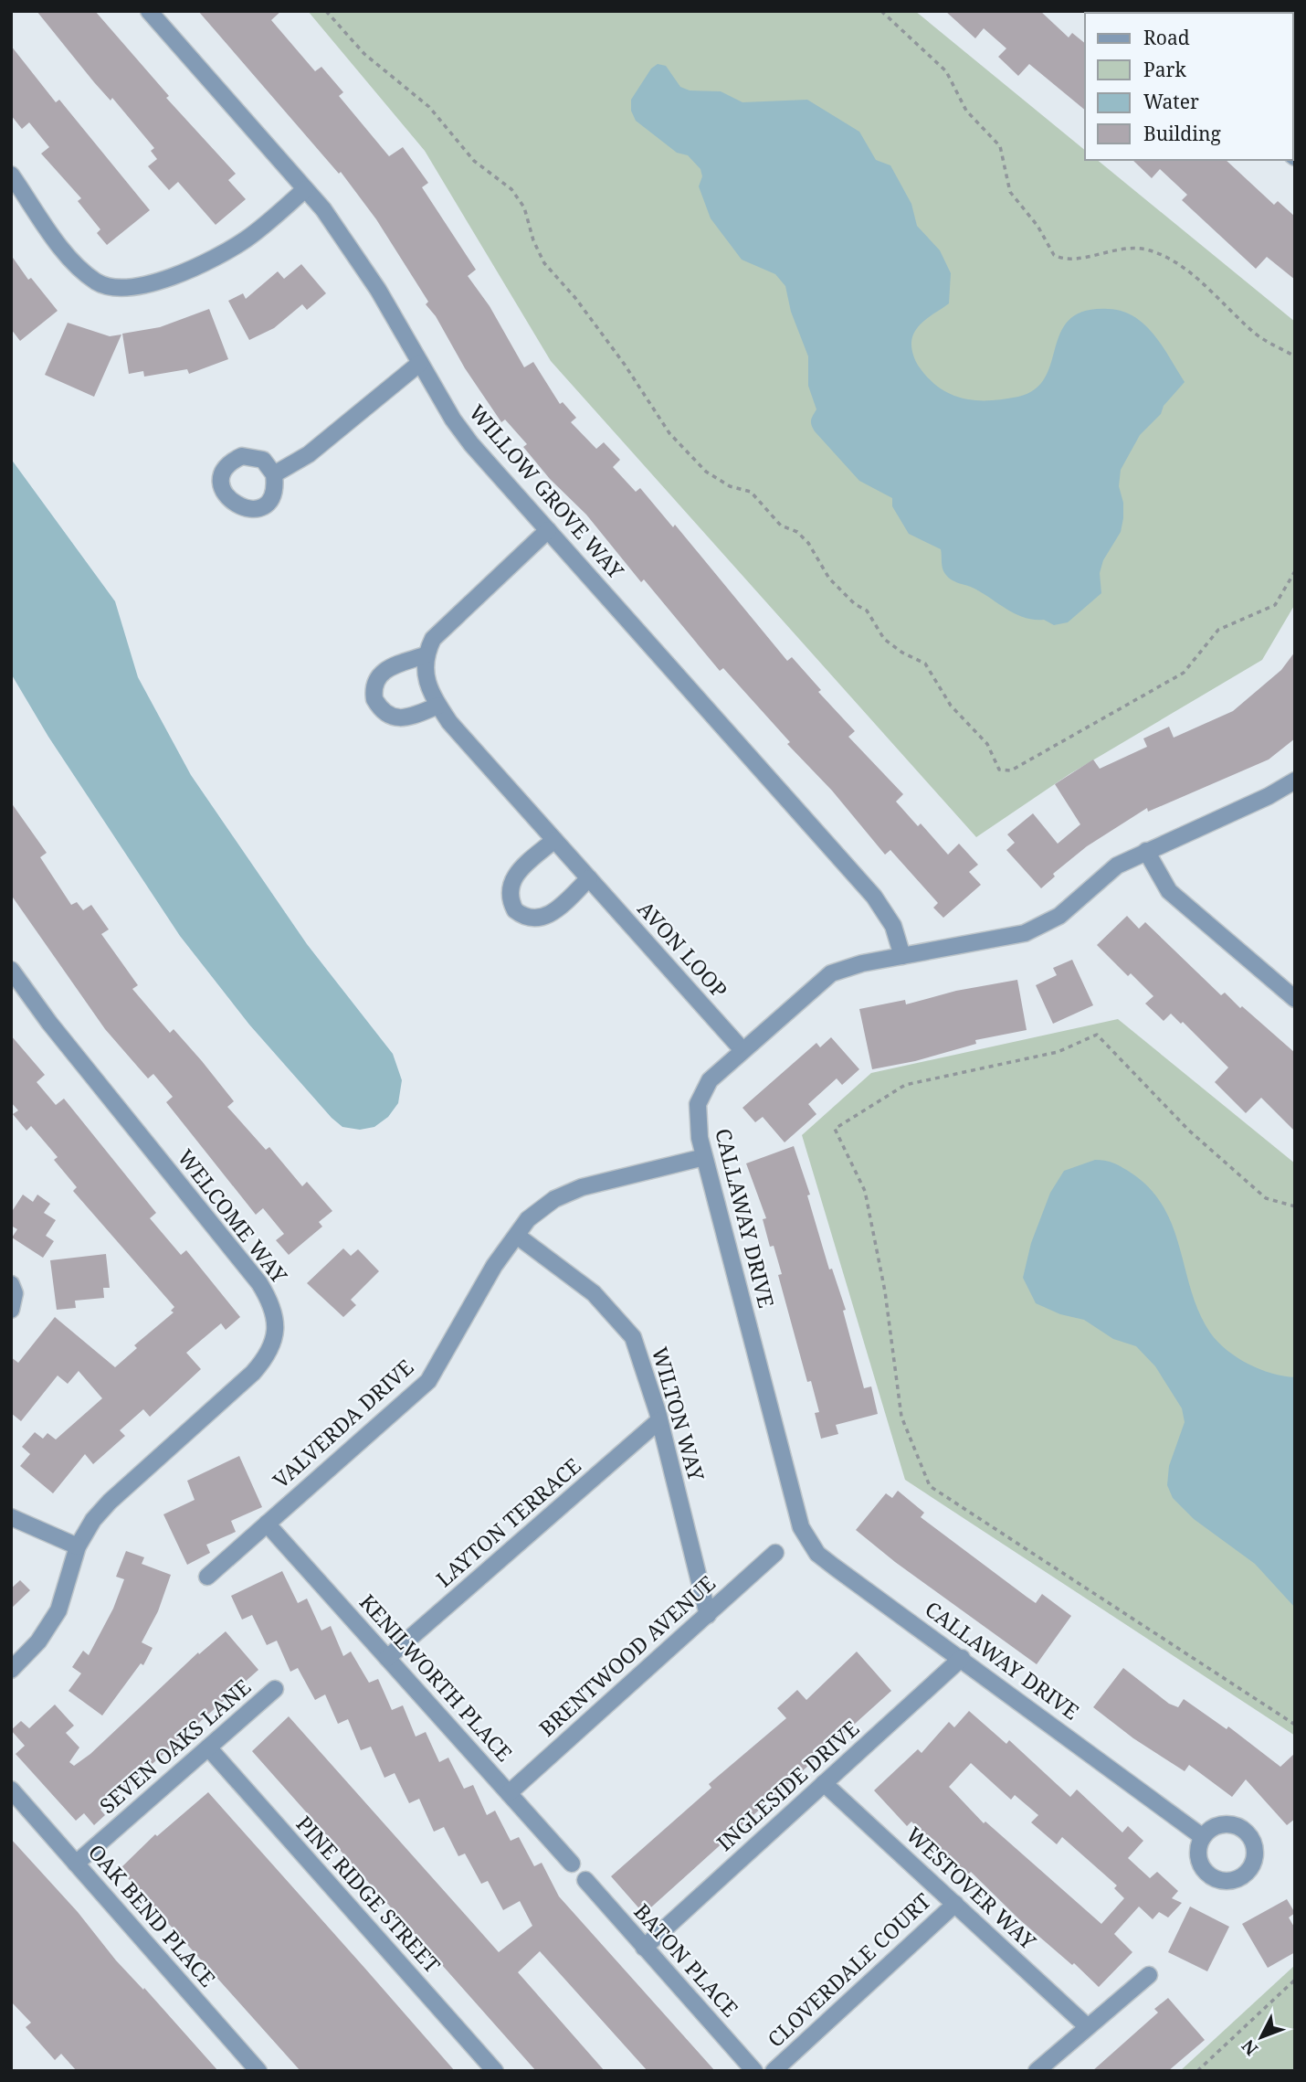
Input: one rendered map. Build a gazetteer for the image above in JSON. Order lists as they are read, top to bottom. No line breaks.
{"streets":{"street":["WILLOW GROVE WAY","AVON LOOP","WELCOME WAY","CALLAWAY DRIVE","WILTON WAY","VALVERDA DRIVE","LAYTON TERRACE","BRENTWOOD AVENUE","KENILWORTH PLACE","SEVEN OAKS LANE","INGLESIDE DRIVE","WESTOVER WAY","PINE RIDGE STREET","OAK BEND PLACE","BATON PLACE","CLOVERDALE COURT"]},"crossings":[["WILLOW GROVE WAY","CALLAWAY DRIVE"],["AVON LOOP","CALLAWAY DRIVE"],["CALLAWAY DRIVE","VALVERDA DRIVE"],["CALLAWAY DRIVE","INGLESIDE DRIVE"],["WILTON WAY","VALVERDA DRIVE"],["WILTON WAY","LAYTON TERRACE"],["WILTON WAY","BRENTWOOD AVENUE"],["VALVERDA DRIVE","KENILWORTH PLACE"],["LAYTON TERRACE","KENILWORTH PLACE"],["BRENTWOOD AVENUE","KENILWORTH PLACE"],["SEVEN OAKS LANE","PINE RIDGE STREET"],["SEVEN OAKS LANE","OAK BEND PLACE"],["INGLESIDE DRIVE","WESTOVER WAY"],["INGLESIDE DRIVE","BATON PLACE"],["WESTOVER WAY","CLOVERDALE COURT"]],"legend":["Road","Park","Water","Building"],"north":"bottom left"}
